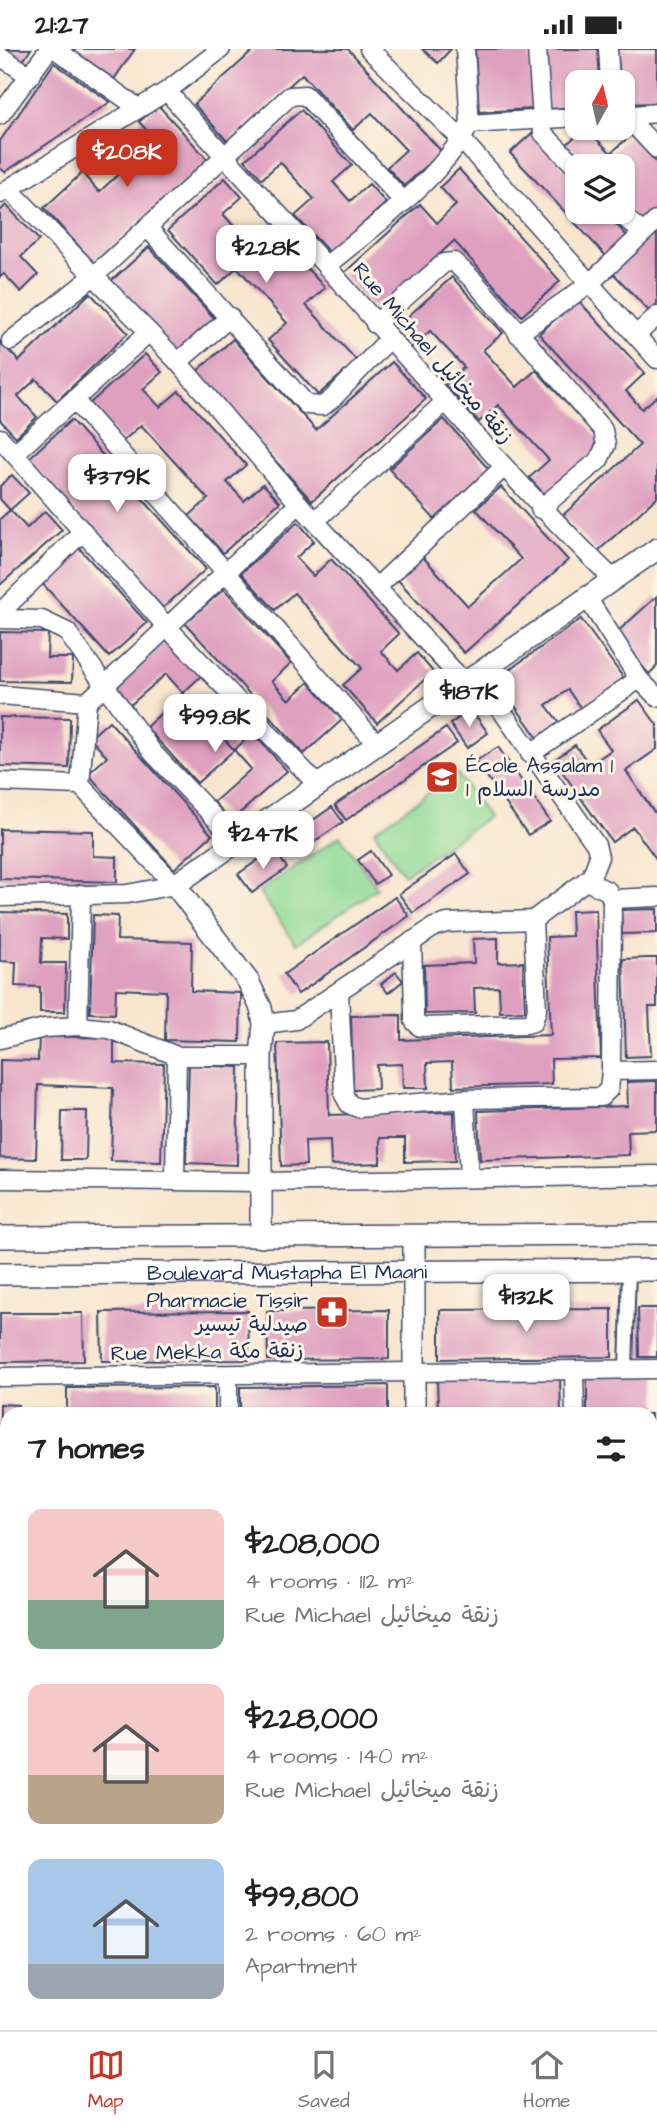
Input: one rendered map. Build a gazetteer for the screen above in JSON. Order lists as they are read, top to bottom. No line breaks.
{"streets":{"street":["Rue Michael زنقة ميخائيل","Boulevard Mustapha El Maani","Rue Mekka زنقة مكة"]},"places":{"school or university":["École Assalam 1 مدرسة السلام 1"],"pharmacy":["Pharmacie Tissir صيدلية تيسير"]},"north":"top","page":{"status":"21:27","price":["$208K","$228K","$379K","$187K","$99.8K","$247K","$132K"],"heading":"7 homes","list":[{"name":"$208,000","note":"4 rooms · 112 m² · Rue Michael زنقة ميخائيل"},{"name":"$228,000","note":"4 rooms · 140 m² · Rue Michael زنقة ميخائيل"},{"name":"$99,800","note":"2 rooms · 60 m² · Apartment"}],"tabs":["Map","Saved","Home"]}}
